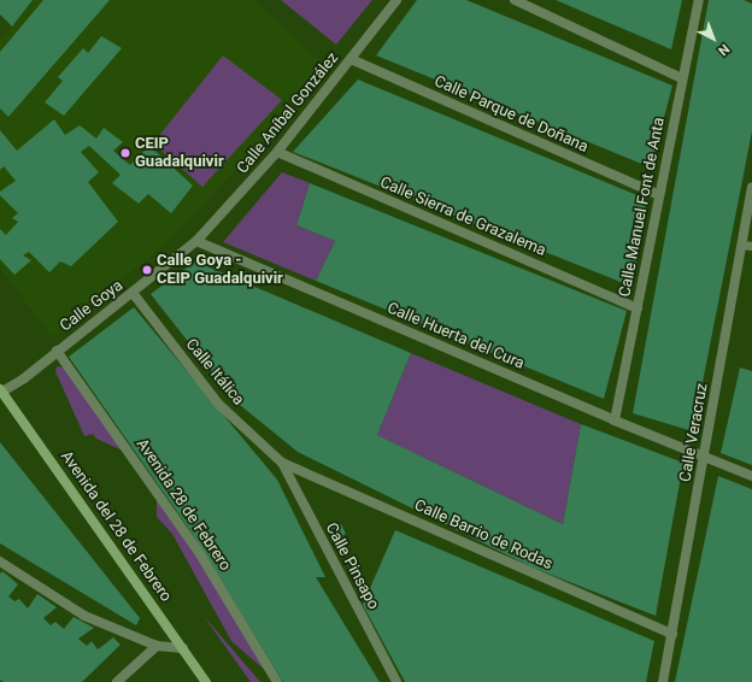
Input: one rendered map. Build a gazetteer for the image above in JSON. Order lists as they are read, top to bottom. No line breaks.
{"streets":{"main road":["Avenida del 28 de Febrero"],"street":["Calle Aníbal González","Calle Parque de Doñana","Calle Manuel Font de Anta","Calle Sierra de Grazalema","Calle Goya","Calle Huerta del Cura","Calle Itálica","Calle Veracruz","Avenida 28 de Febrero","Calle Barrio de Rodas","Calle Pinsapo"]},"crossings":[["Calle Aníbal González","Calle Parque de Doñana"],["Calle Aníbal González","Calle Sierra de Grazalema"],["Calle Aníbal González","Calle Goya"],["Calle Aníbal González","Calle Huerta del Cura"],["Calle Parque de Doñana","Calle Manuel Font de Anta"],["Calle Manuel Font de Anta","Calle Sierra de Grazalema"],["Calle Manuel Font de Anta","Calle Huerta del Cura"],["Calle Goya","Calle Huerta del Cura"],["Calle Goya","Calle Itálica"],["Calle Goya","Avenida 28 de Febrero"],["Calle Goya","Avenida del 28 de Febrero"],["Calle Huerta del Cura","Calle Veracruz"],["Calle Itálica","Calle Barrio de Rodas"],["Calle Itálica","Calle Pinsapo"],["Calle Veracruz","Calle Barrio de Rodas"],["Calle Barrio de Rodas","Calle Pinsapo"]],"places":["CEIP Guadalquivir","Calle Goya - CEIP Guadalquivir"],"north":"bottom right"}
